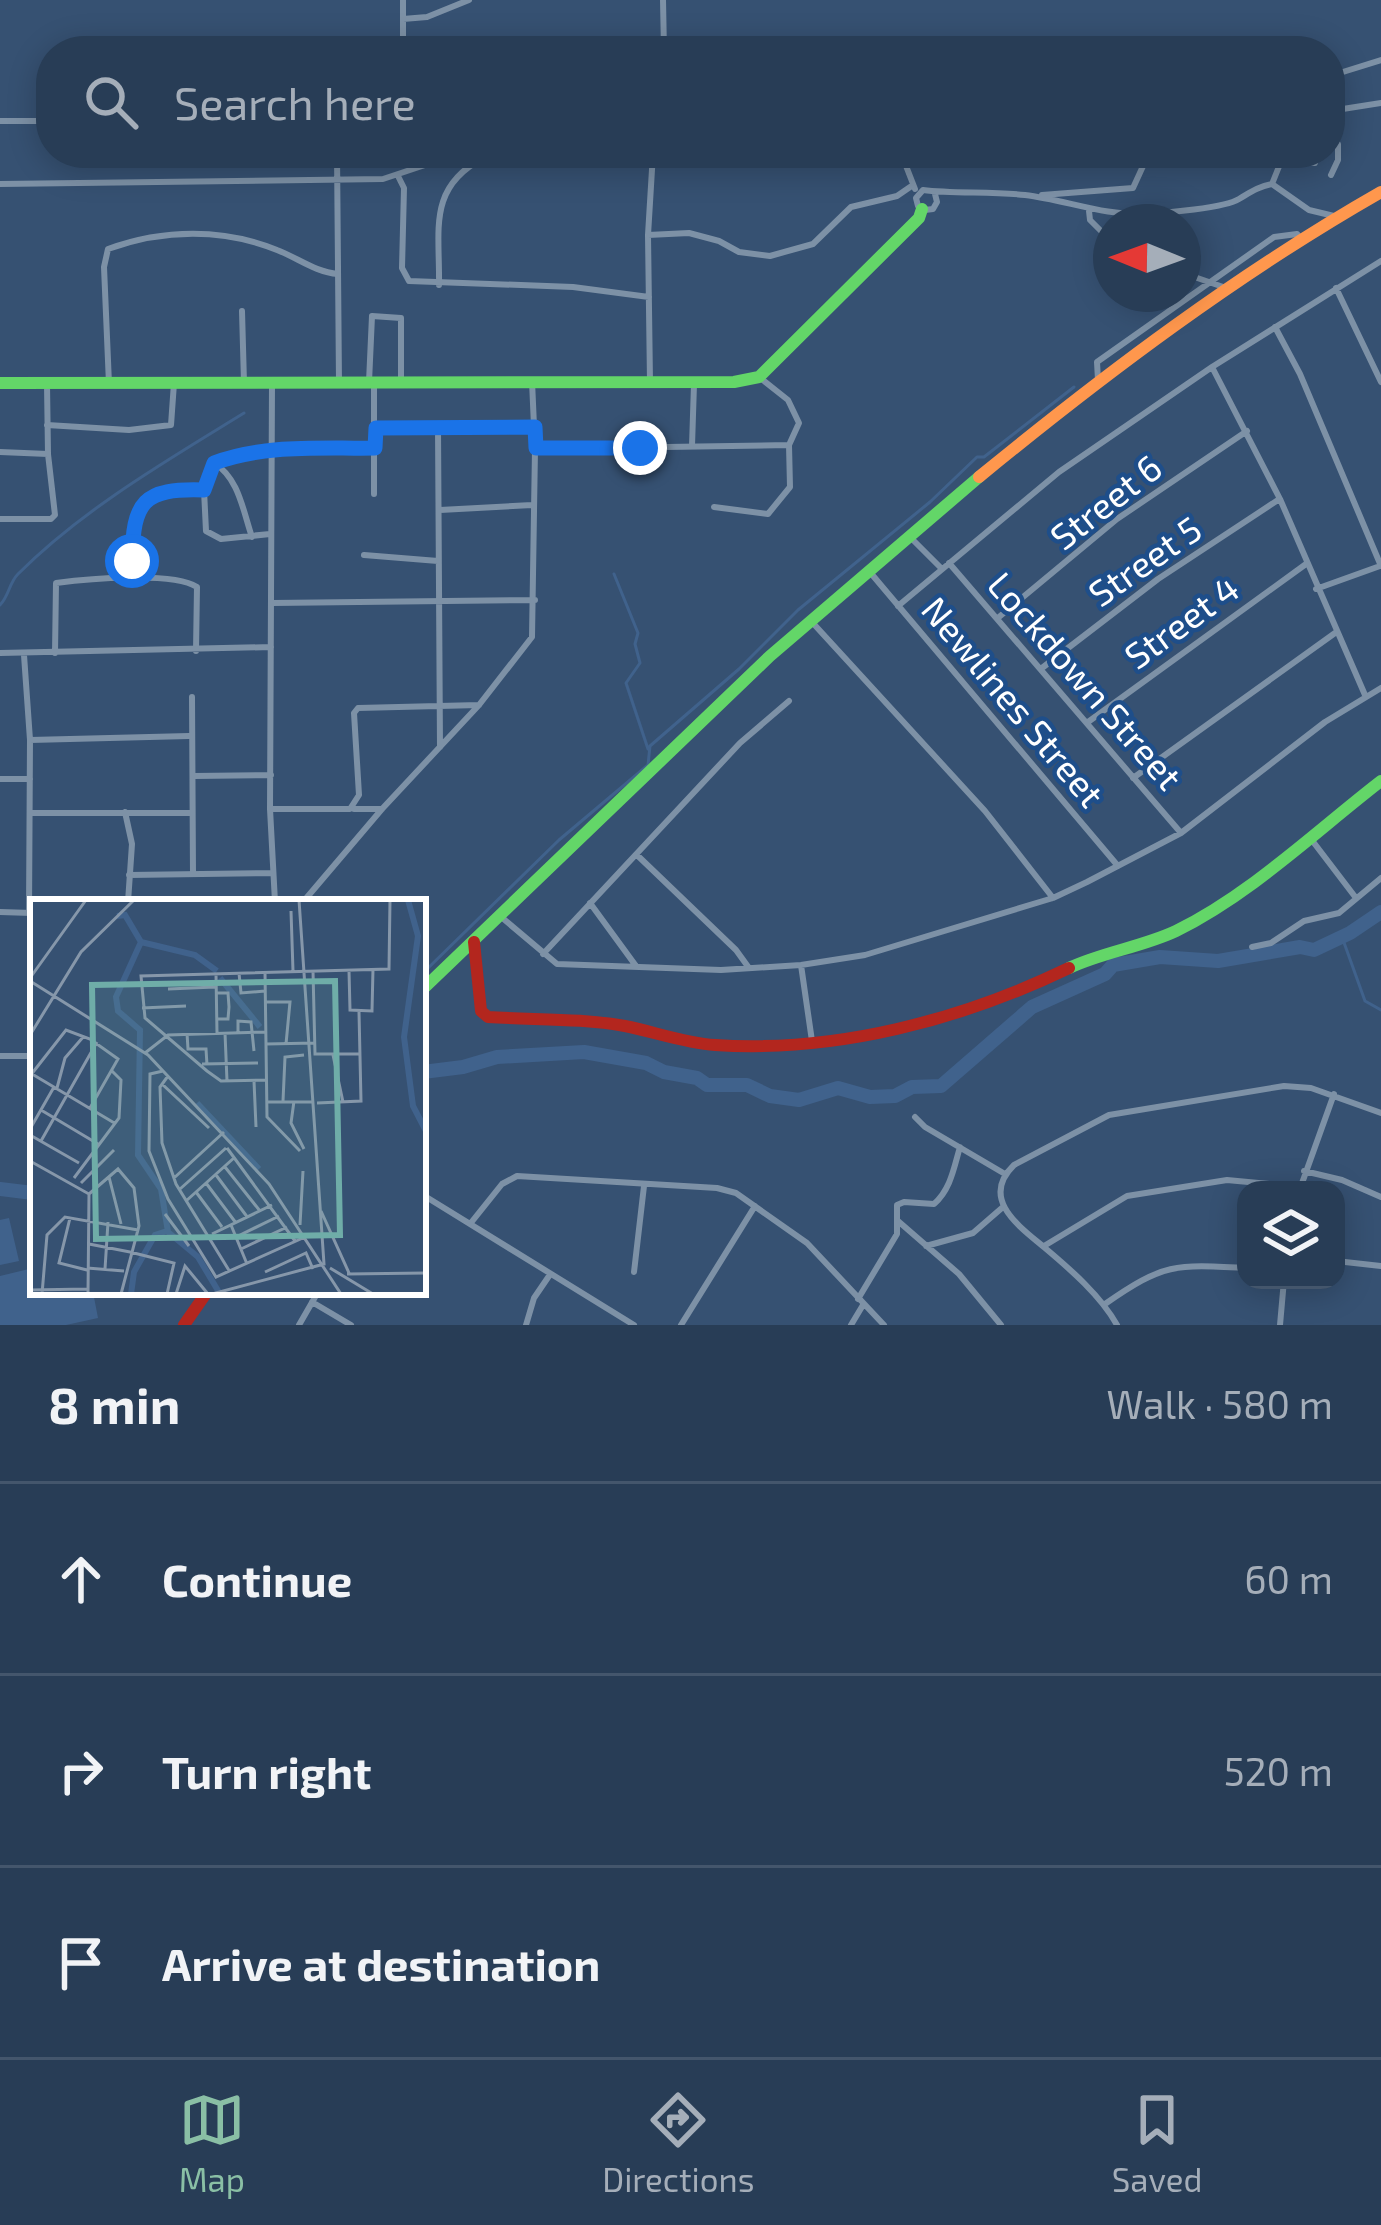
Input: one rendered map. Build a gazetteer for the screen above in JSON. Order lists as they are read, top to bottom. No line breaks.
{"streets":{"street":["Street 6","Street 5","Street 4","Lockdown Street","Newlines Street"]},"crossings":[["Street 6","Lockdown Street"],["Street 5","Lockdown Street"],["Street 4","Lockdown Street"]],"north":"left","page":{"search":"Search here","heading":["8 min","Walk · 580 m"],"list":[["Continue","60 m"],["Turn right","520 m"],"Arrive at destination"],"nav":["Map","Directions","Saved"]}}
